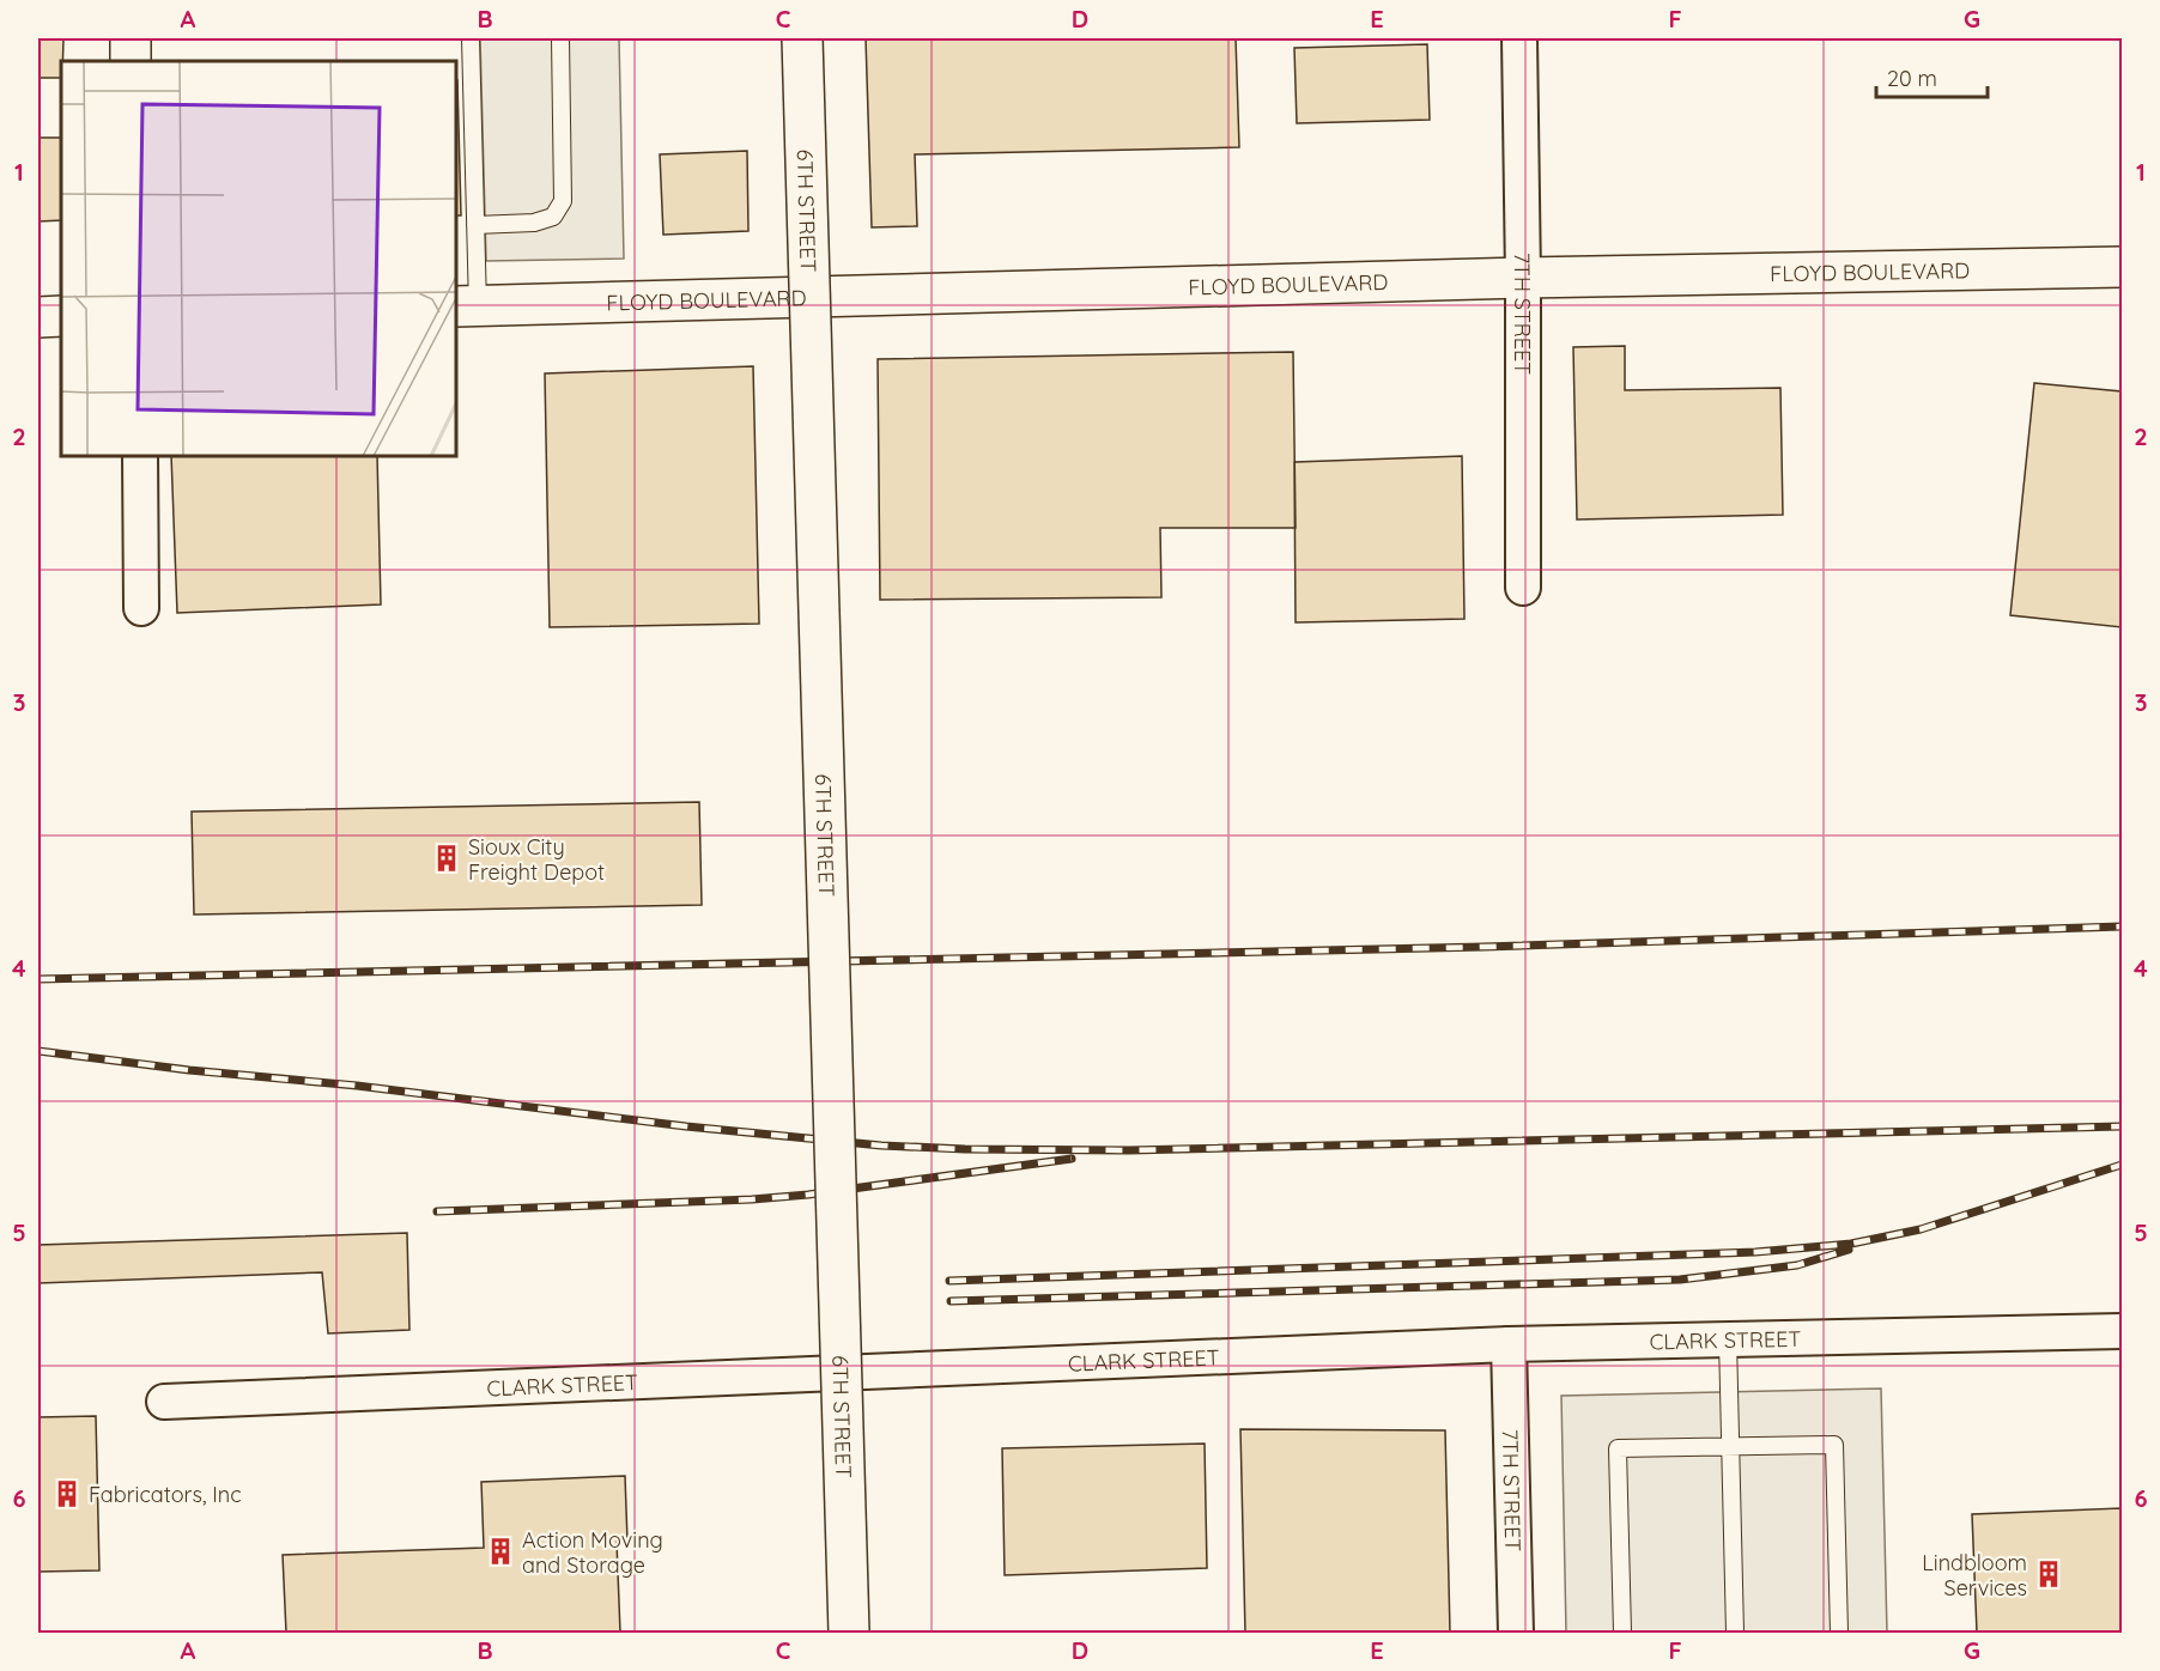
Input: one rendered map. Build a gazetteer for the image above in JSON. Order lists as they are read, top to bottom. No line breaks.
{"streets":{"main road":["6TH STREET","FLOYD BOULEVARD"],"street":["7TH STREET","CLARK STREET"]},"crossings":[["FLOYD BOULEVARD","7TH STREET"],["7TH STREET","CLARK STREET"]],"places":{"building":["Sioux City Freight Depot","Fabricators, Inc","Action Moving and Storage","Lindbloom Services"]},"scale_bar":"20 m","grid":{"columns":["A","B","C","D","E","F","G"],"rows":["1","2","3","4","5","6"]}}
